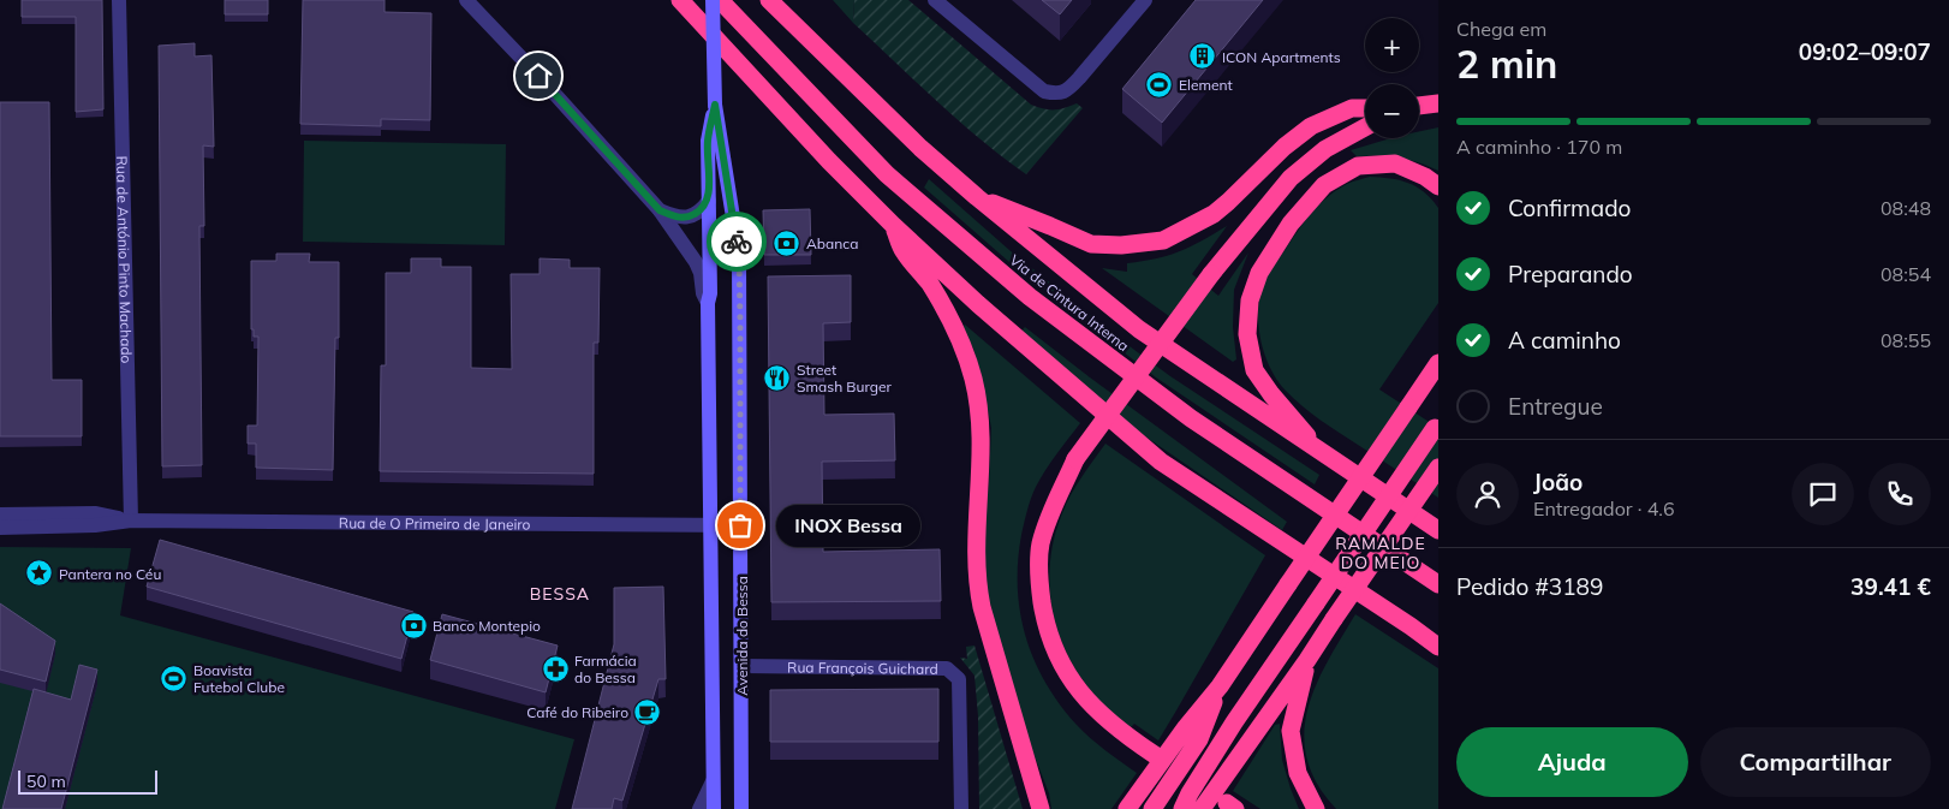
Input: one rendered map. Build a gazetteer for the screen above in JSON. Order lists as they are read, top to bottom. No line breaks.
{"streets":{"highway":["Via de Cintura Interna"],"main road":["Avenida do Bessa"],"street":["Rua de António Pinto Machado","Rua de O Primeiro de Janeiro","Rua François Guichard"]},"crossings":[["Rua de António Pinto Machado","Rua de O Primeiro de Janeiro"],["Rua de O Primeiro de Janeiro","Avenida do Bessa"],["Avenida do Bessa","Rua François Guichard"]],"districts":["RAMALDE DO MEIO","BESSA"],"places":{"building":["ICON Apartments"],"sports":["Element","Boavista Futebol Clube"],"bank":["Abanca","Banco Montepio"],"restaurant":["Street Smash Burger"],"other":["INOX Bessa"],"place":["Pantera no Céu"],"pharmacy":["Farmácia do Bessa"],"cafe":["Café do Ribeiro"]},"scale_bar":"50 m","page":{"heading":["2 min","Chega em","09:02–09:07"],"panel":["João","Entregador · 4.6","Pedido #3189","39.41 €"],"map_buttons":["+","−"],"bar":"A caminho · 170 m","list":[["Confirmado","08:48"],["Preparando","08:54"],["A caminho","08:55"],"Entregue"],"bubble":"INOX Bessa","buttons":["Ajuda","Compartilhar"],"scale":"50 m"}}
